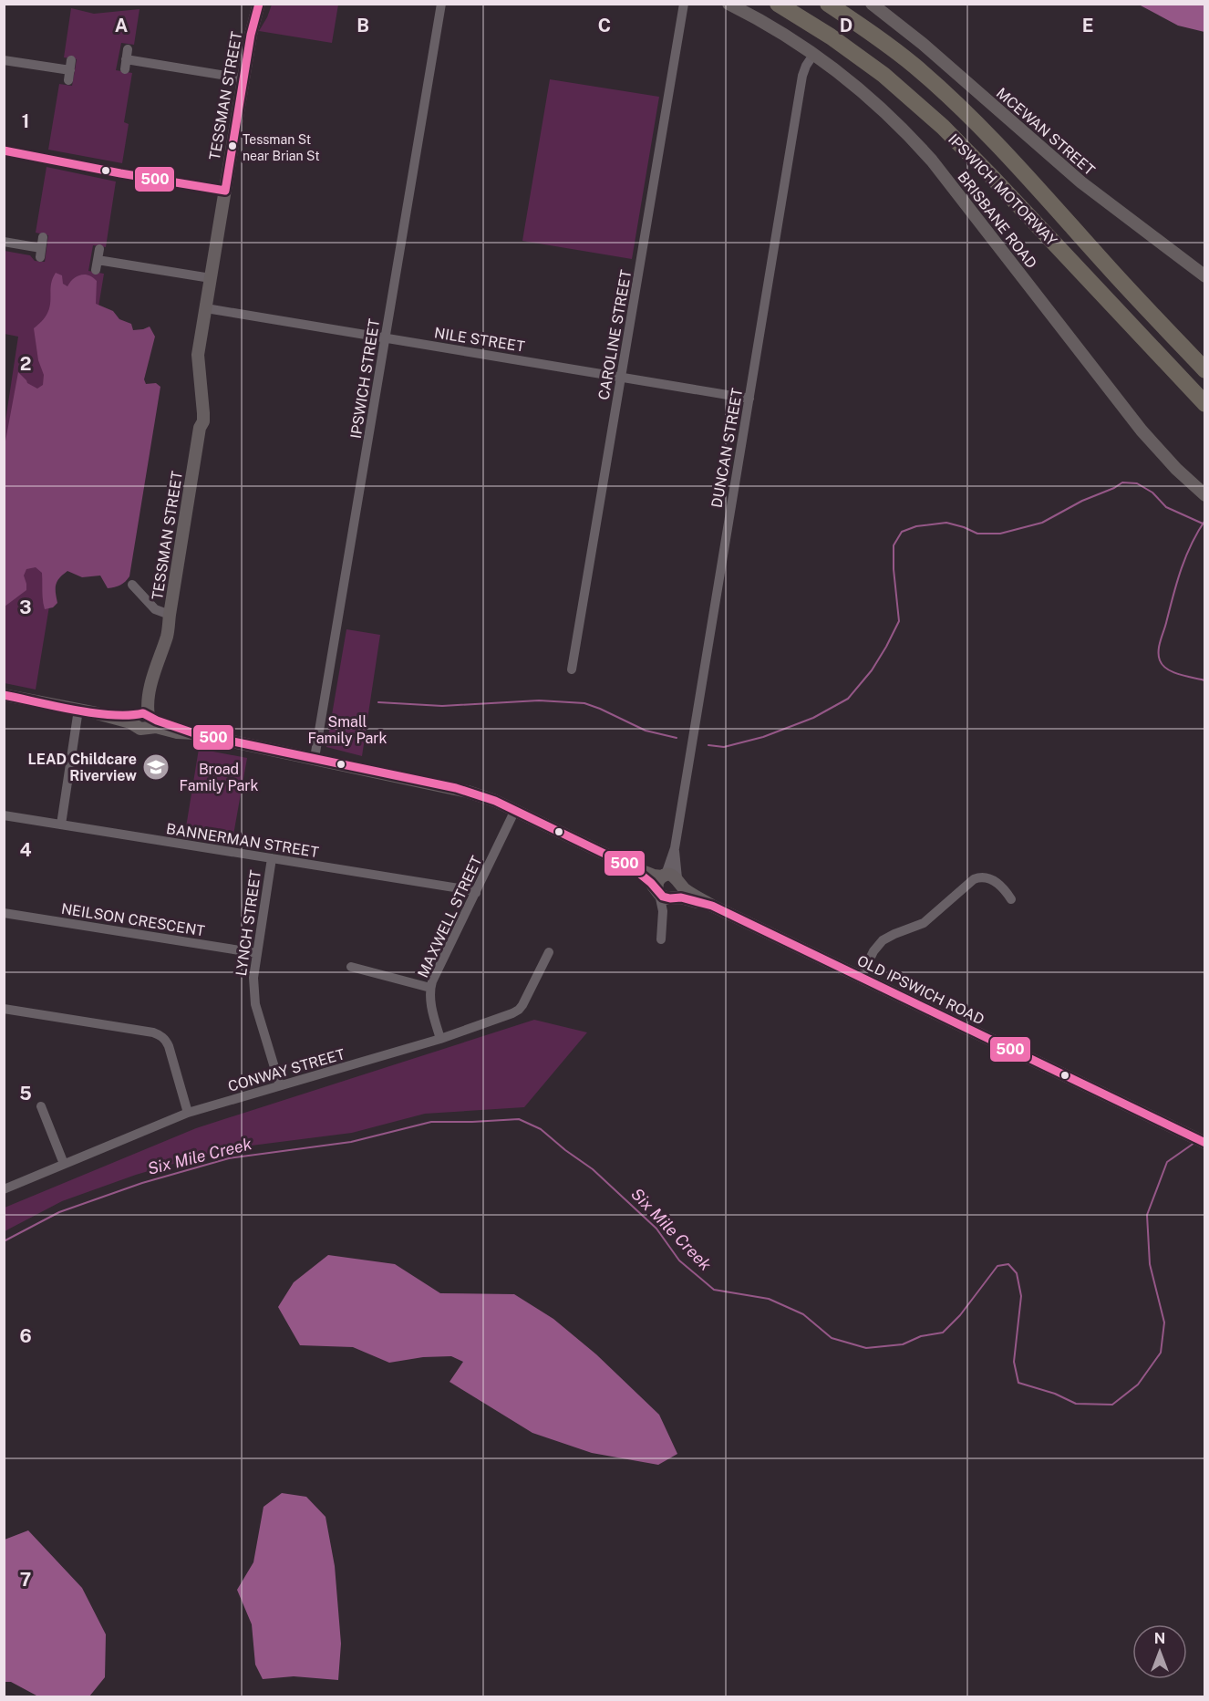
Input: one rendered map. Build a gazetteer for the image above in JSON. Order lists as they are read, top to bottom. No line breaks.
{"streets":{"highway":["IPSWICH MOTORWAY"],"main road":["TESSMAN STREET","MCEWAN STREET","BRISBANE ROAD","OLD IPSWICH ROAD"],"street":["CAROLINE STREET","NILE STREET","IPSWICH STREET","DUNCAN STREET","BANNERMAN STREET","MAXWELL STREET","NEILSON CRESCENT","LYNCH STREET","CONWAY STREET"]},"crossings":[["TESSMAN STREET","NILE STREET"],["TESSMAN STREET","OLD IPSWICH ROAD"],["BRISBANE ROAD","DUNCAN STREET"],["CAROLINE STREET","NILE STREET"],["NILE STREET","IPSWICH STREET"],["NILE STREET","DUNCAN STREET"],["IPSWICH STREET","OLD IPSWICH ROAD"],["DUNCAN STREET","OLD IPSWICH ROAD"],["BANNERMAN STREET","MAXWELL STREET"],["BANNERMAN STREET","LYNCH STREET"],["MAXWELL STREET","OLD IPSWICH ROAD"],["MAXWELL STREET","CONWAY STREET"],["NEILSON CRESCENT","LYNCH STREET"],["LYNCH STREET","CONWAY STREET"]],"water":["Six Mile Creek"],"parks":["Small Family Park","Broad Family Park"],"places":{"other":["Tessman St near Brian St"],"school or university":["LEAD Childcare Riverview"]},"lines":["transit line 500"],"north":"top","grid":{"columns":["A","B","C","D","E"],"rows":["1","2","3","4","5","6","7"]}}
